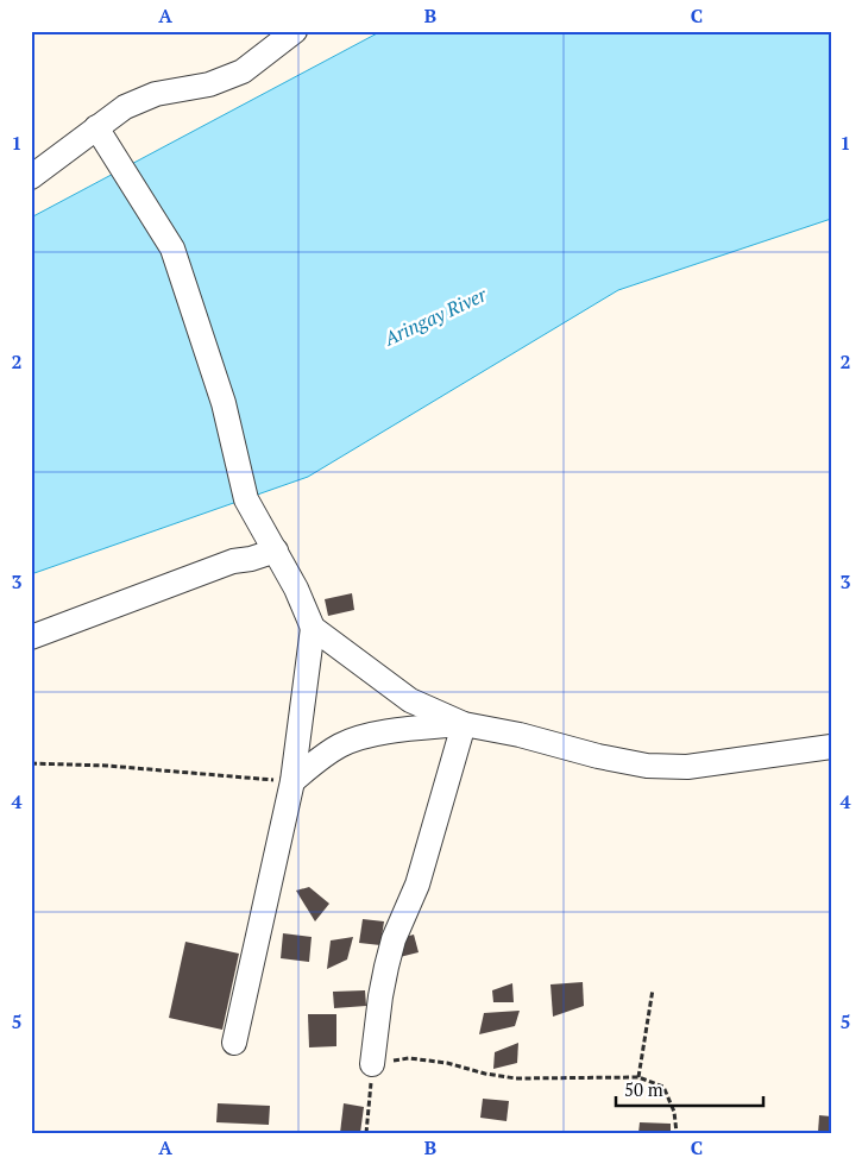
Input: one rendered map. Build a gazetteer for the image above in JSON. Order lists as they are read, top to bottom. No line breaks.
{"water":["Aringay River"],"scale_bar":"50 m","grid":{"columns":["A","B","C"],"rows":["1","2","3","4","5"]}}
